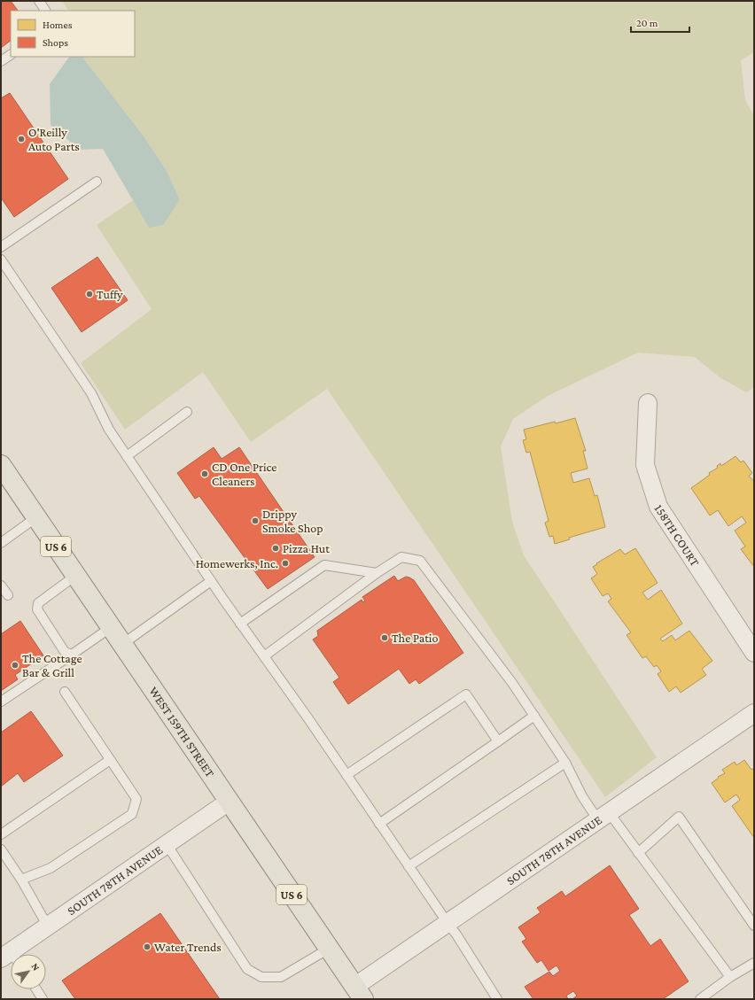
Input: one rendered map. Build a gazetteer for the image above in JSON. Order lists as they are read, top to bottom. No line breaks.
{"streets":{"main road":["US 6","WEST 159TH STREET"],"street":["158TH COURT","SOUTH 78TH AVENUE"]},"crossings":[["WEST 159TH STREET","SOUTH 78TH AVENUE"]],"places":["O'Reilly Auto Parts","Tuffy","CD One Price Cleaners","Drippy Smoke Shop","Pizza Hut","Homewerks, Inc.","The Patio","The Cottage Bar & Grill","Water Trends"],"legend":["Homes","Shops"],"scale_bar":"20 m","north":"top right"}
